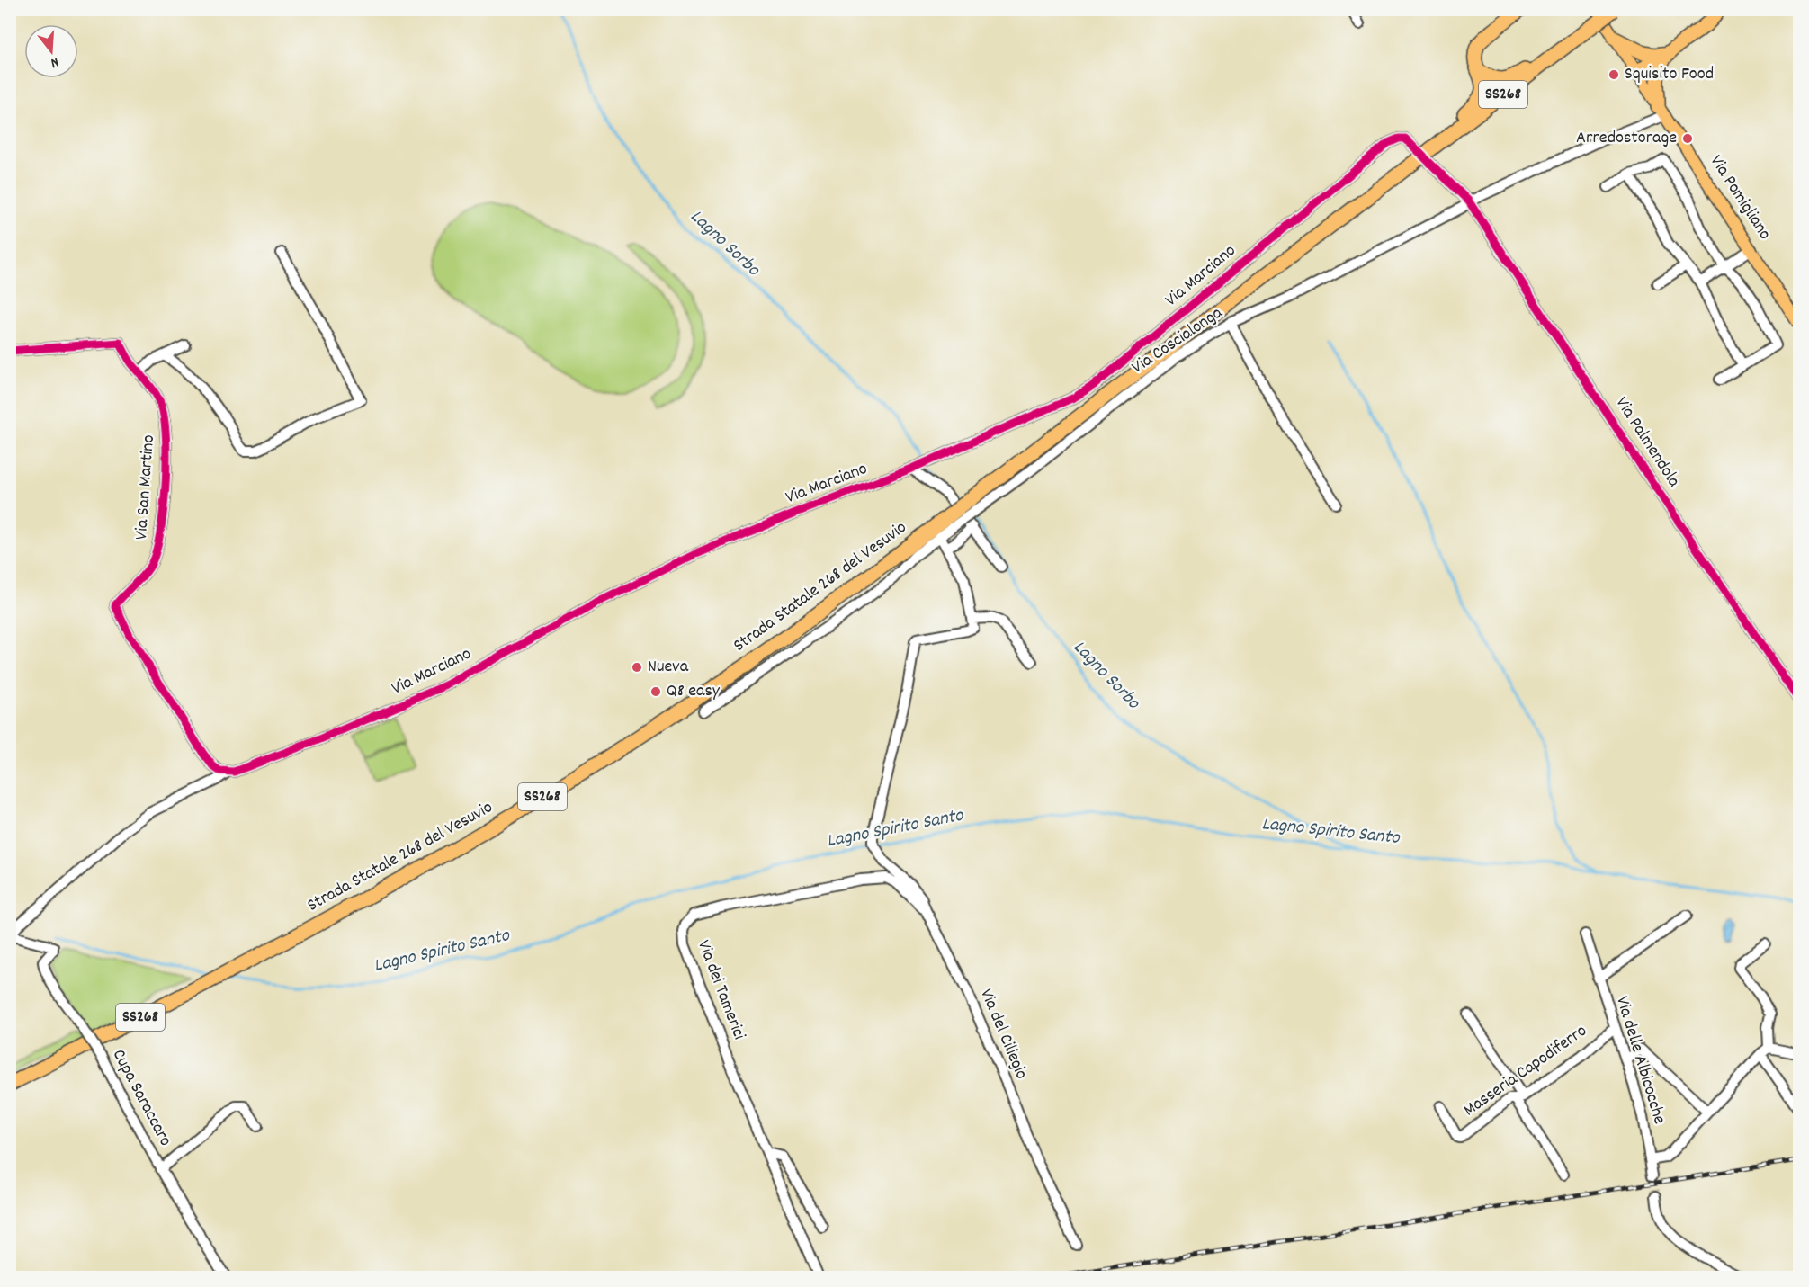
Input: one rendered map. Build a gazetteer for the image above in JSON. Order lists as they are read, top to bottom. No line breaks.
{"streets":{"highway":["SS268","Strada Statale 268 del Vesuvio"],"main road":["Via Pomigliano"],"street":["Via Marciano","Via Coscialonga","Via Palmendola","Via San Martino","Via dei Tamerici","Via del Ciliegio","Via delle Albicocche","Masseria Capodiferro","Cupa Saraccaro"]},"crossings":[["SS268","Strada Statale 268 del Vesuvio"],["Via Pomigliano","Via Coscialonga"],["Via Marciano","Via Palmendola"],["Via Marciano","Via San Martino"],["Via Marciano","Cupa Saraccaro"],["Via Coscialonga","Via Palmendola"],["Via Coscialonga","Strada Statale 268 del Vesuvio"],["Via dei Tamerici","Via del Ciliegio"],["Via delle Albicocche","Masseria Capodiferro"]],"water":["Lagno Sorbo","Lagno Spirito Santo"],"places":["Squisito Food","Arredostorage","Nueva","Q8 easy"],"north":"bottom"}
